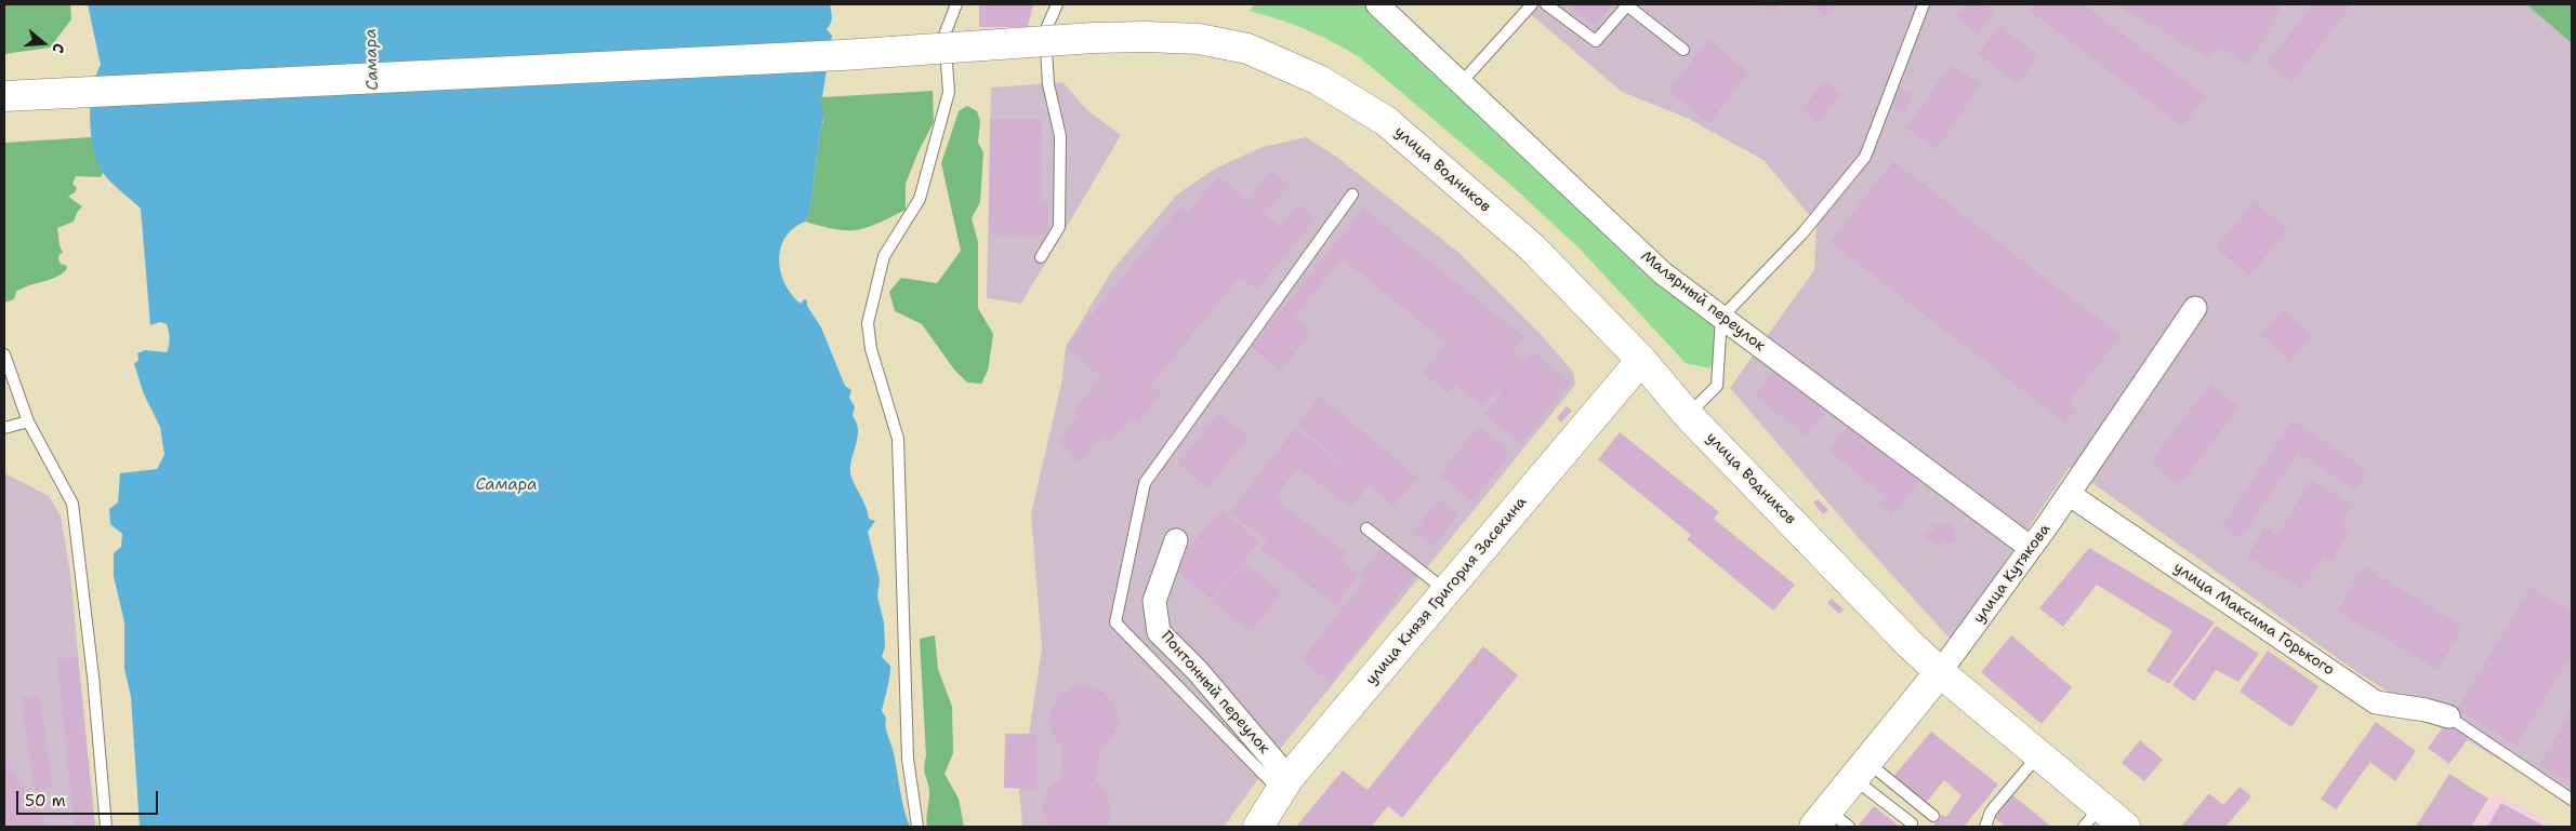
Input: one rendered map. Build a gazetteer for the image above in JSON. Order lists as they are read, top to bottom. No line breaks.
{"streets":{"main road":["улица Водников","улица Кутякова","улица Князя Григория Засекина"],"street":["Малярный переулок","улица Максима Горького","Понтонный переулок"]},"crossings":[["улица Водников","улица Кутякова"],["улица Водников","улица Князя Григория Засекина"],["Малярный переулок","улица Кутякова"],["улица Кутякова","улица Максима Горького"],["улица Князя Григория Засекина","Понтонный переулок"]],"water":["Самара"],"scale_bar":"50 m","north":"right"}
